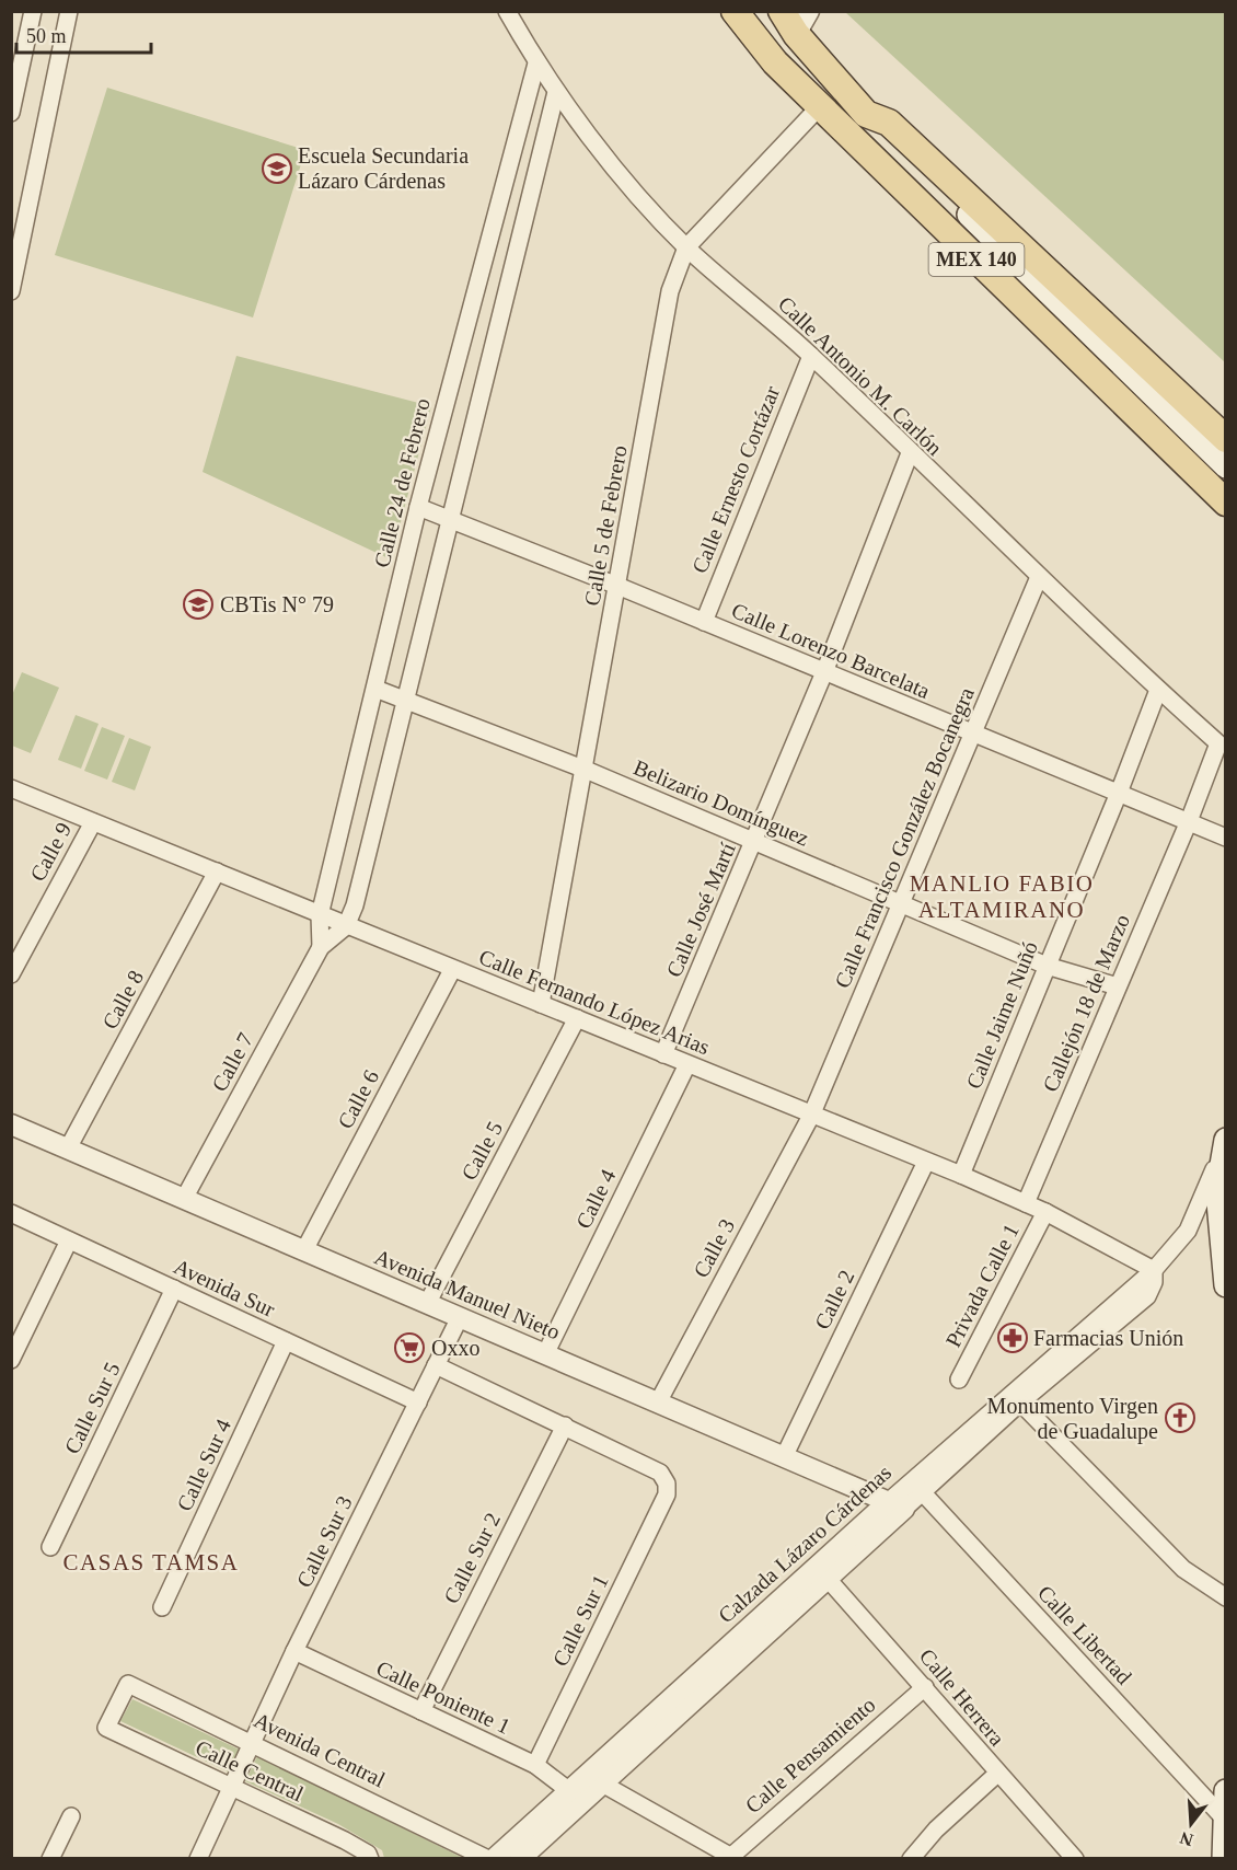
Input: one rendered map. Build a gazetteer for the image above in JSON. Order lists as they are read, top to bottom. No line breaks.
{"streets":{"main road":["MEX 140"],"street":["Calle Antonio M. Carlón","Calle Ernesto Cortázar","Calle 24 de Febrero","Calle 5 de Febrero","Calle Lorenzo Barcelata","Belizario Domínguez","Calle Francisco González Bocanegra","Calle 9","Calle José Martí","Calle 8","Calle Fernando López Arias","Callejón 18 de Marzo","Calle Jaime Nuñó","Calle 7","Calle 6","Calle 5","Calle 4","Calle 3","Privada Calle 1","Avenida Sur","Avenida Manuel Nieto","Calle 2","Calle Sur 5","Calle Sur 4","Calle Sur 3","Calzada Lázaro Cárdenas","Calle Sur 2","Calle Sur 1","Calle Libertad","Calle Poniente 1","Calle Herrera","Avenida Central","Calle Pensamiento","Calle Central"]},"crossings":[["MEX 140","Calle 5 de Febrero"],["Calle Antonio M. Carlón","Calle Ernesto Cortázar"],["Calle Antonio M. Carlón","Calle 24 de Febrero"],["Calle Antonio M. Carlón","Calle 5 de Febrero"],["Calle Antonio M. Carlón","Calle Francisco González Bocanegra"],["Calle Antonio M. Carlón","Calle José Martí"],["Calle Antonio M. Carlón","Callejón 18 de Marzo"],["Calle Antonio M. Carlón","Calle Jaime Nuñó"],["Calle Ernesto Cortázar","Calle Lorenzo Barcelata"],["Calle 24 de Febrero","Calle Lorenzo Barcelata"],["Calle 24 de Febrero","Belizario Domínguez"],["Calle 24 de Febrero","Calle Fernando López Arias"],["Calle 5 de Febrero","Calle Lorenzo Barcelata"],["Calle 5 de Febrero","Belizario Domínguez"],["Calle 5 de Febrero","Calle Fernando López Arias"],["Calle Lorenzo Barcelata","Calle Francisco González Bocanegra"],["Calle Lorenzo Barcelata","Calle José Martí"],["Calle Lorenzo Barcelata","Callejón 18 de Marzo"],["Calle Lorenzo Barcelata","Calle Jaime Nuñó"],["Belizario Domínguez","Calle Francisco González Bocanegra"],["Belizario Domínguez","Calle José Martí"],["Belizario Domínguez","Callejón 18 de Marzo"],["Belizario Domínguez","Calle Jaime Nuñó"],["Calle Francisco González Bocanegra","Calle Fernando López Arias"],["Calle Francisco González Bocanegra","Calle 3"],["Calle 9","Calle Fernando López Arias"],["Calle José Martí","Calle Fernando López Arias"],["Calle 8","Calle Fernando López Arias"],["Calle 8","Avenida Manuel Nieto"],["Calle Fernando López Arias","Callejón 18 de Marzo"],["Calle Fernando López Arias","Calle Jaime Nuñó"],["Calle Fernando López Arias","Calle 7"],["Calle Fernando López Arias","Calle 6"],["Calle Fernando López Arias","Calle 5"],["Calle Fernando López Arias","Calle 4"],["Calle Fernando López Arias","Calle 3"],["Calle Fernando López Arias","Privada Calle 1"],["Calle Fernando López Arias","Calle 2"],["Calle Fernando López Arias","Calzada Lázaro Cárdenas"],["Calle 7","Avenida Manuel Nieto"],["Calle 6","Avenida Manuel Nieto"],["Calle 5","Avenida Manuel Nieto"],["Calle 4","Avenida Manuel Nieto"],["Calle 3","Avenida Manuel Nieto"],["Avenida Sur","Calle Sur 5"],["Avenida Sur","Calle Sur 4"],["Avenida Sur","Calle Sur 3"],["Avenida Manuel Nieto","Calle 2"],["Avenida Manuel Nieto","Calle Sur 3"],["Avenida Manuel Nieto","Calzada Lázaro Cárdenas"],["Calle Sur 3","Calle Poniente 1"],["Calle Sur 3","Avenida Central"],["Calle Sur 3","Calle Central"],["Calzada Lázaro Cárdenas","Calle Libertad"],["Calzada Lázaro Cárdenas","Calle Poniente 1"],["Calzada Lázaro Cárdenas","Calle Herrera"],["Calzada Lázaro Cárdenas","Avenida Central"],["Calle Sur 2","Calle Sur 1"],["Calle Sur 2","Calle Poniente 1"],["Calle Sur 1","Calle Poniente 1"],["Calle Herrera","Calle Pensamiento"],["Avenida Central","Calle Central"]],"districts":["MANLIO FABIO ALTAMIRANO","CASAS TAMSA"],"places":{"school or university":["Escuela Secundaria Lázaro Cárdenas","CBTis N° 79"],"pharmacy":["Farmacias Unión"],"supermarket":["Oxxo"],"church":["Monumento Virgen de Guadalupe"]},"scale_bar":"50 m","north":"bottom"}
